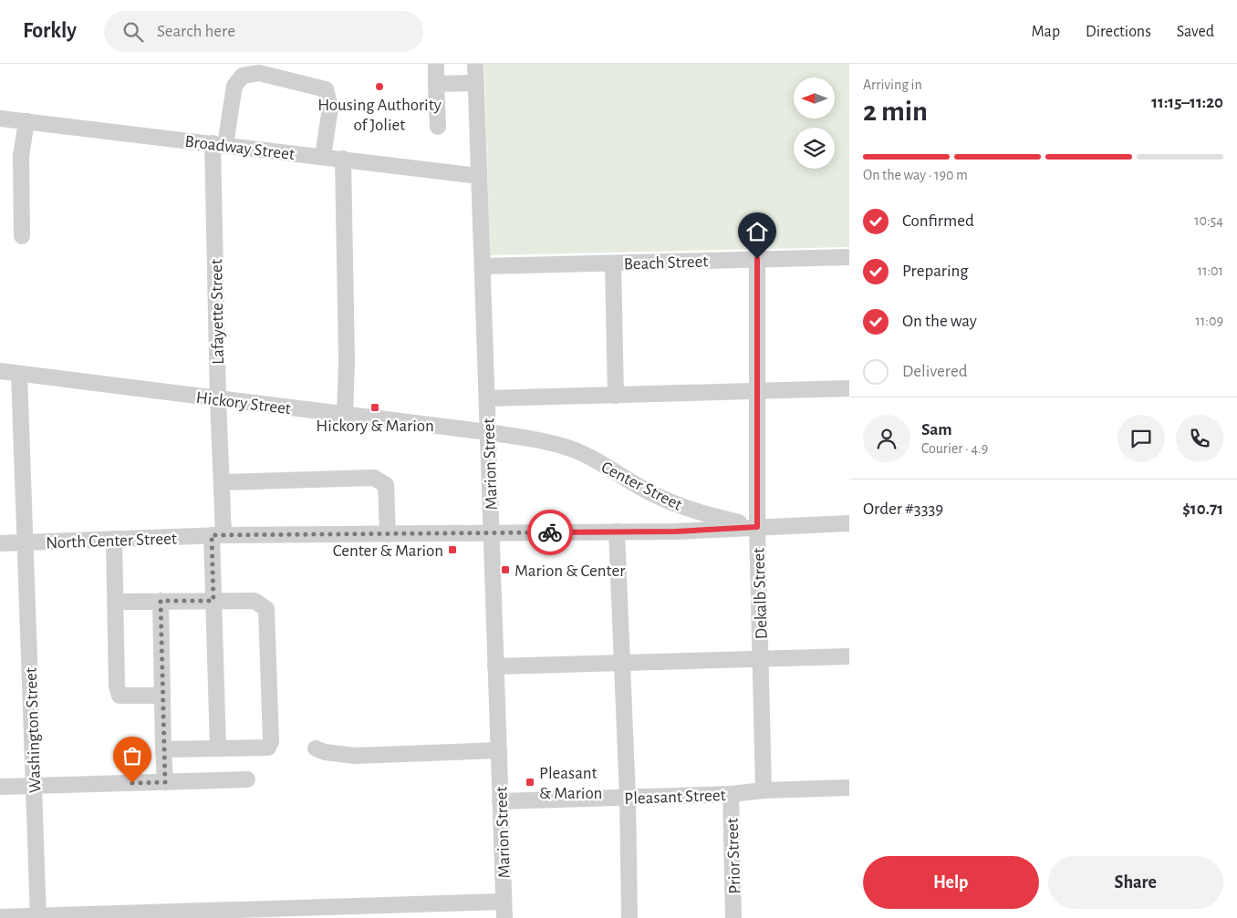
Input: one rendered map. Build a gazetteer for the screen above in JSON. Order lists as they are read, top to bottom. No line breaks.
{"streets":{"street":["Broadway Street","Beach Street","Lafayette Street","Hickory Street","Marion Street","Center Street","North Center Street","Dekalb Street","Washington Street","Pleasant Street","Prior Street"]},"crossings":[["Broadway Street","Lafayette Street"],["Broadway Street","Marion Street"],["Beach Street","Marion Street"],["Beach Street","Dekalb Street"],["Lafayette Street","Hickory Street"],["Lafayette Street","Center Street"],["Lafayette Street","North Center Street"],["Hickory Street","Marion Street"],["Hickory Street","Center Street"],["Hickory Street","Washington Street"],["Marion Street","Center Street"],["Marion Street","Pleasant Street"],["Center Street","North Center Street"],["Center Street","Dekalb Street"],["North Center Street","Washington Street"],["Dekalb Street","Pleasant Street"],["Pleasant Street","Prior Street"]],"places":{"other":["Housing Authority of Joliet"],"transit":["Hickory & Marion","Center & Marion","Marion & Center","Pleasant & Marion"]},"north":"left","page":{"header":"Forkly","search":"Search here","nav":["Map","Directions","Saved"],"heading":["2 min","Arriving in","11:15–11:20"],"panel":["Sam","Courier · 4.9","Order #3339","$10.71"],"bar":"On the way · 190 m","list":[["Confirmed","10:54"],["Preparing","11:01"],["On the way","11:09"],"Delivered"],"buttons":["Help","Share"]}}
